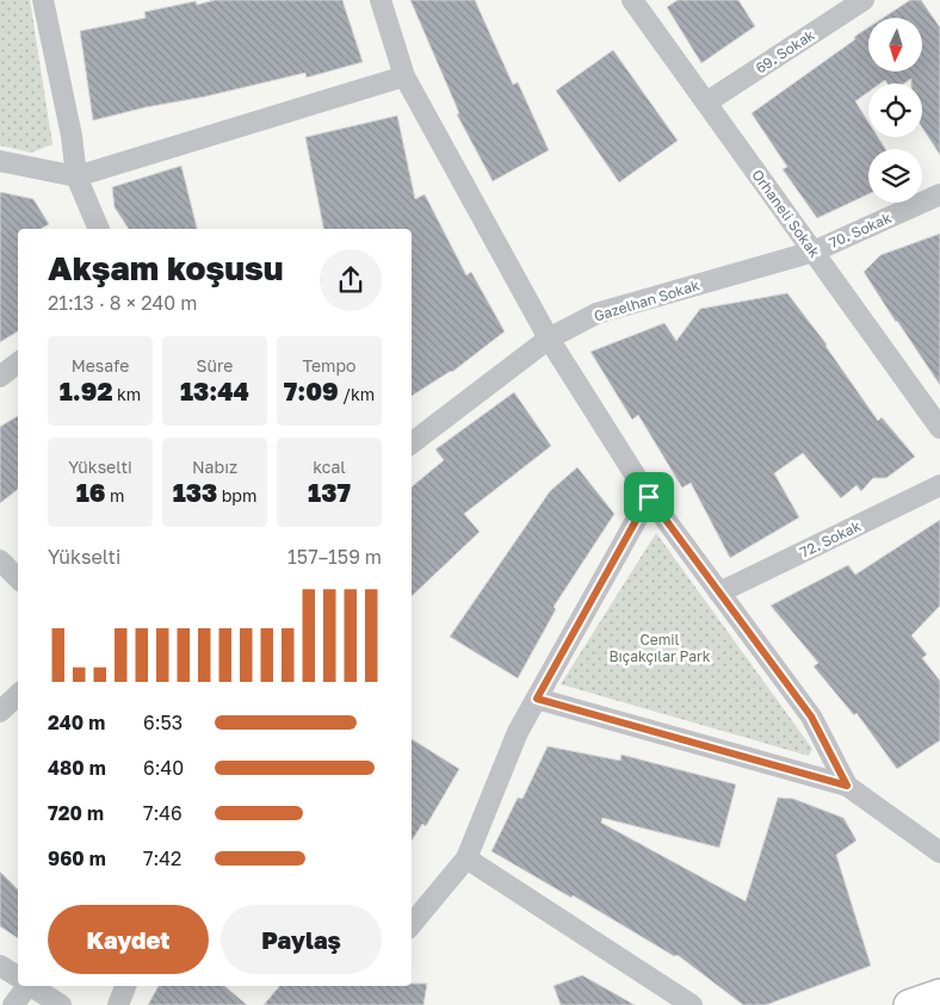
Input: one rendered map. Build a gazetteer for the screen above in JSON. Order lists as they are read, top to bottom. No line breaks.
{"streets":{"street":["69. Sokak","Orhaneli Sokak","70. Sokak","Gazelhan Sokak","72. Sokak"]},"crossings":[["69. Sokak","Orhaneli Sokak"],["Orhaneli Sokak","70. Sokak"],["Orhaneli Sokak","Gazelhan Sokak"],["70. Sokak","Gazelhan Sokak"]],"parks":["Cemil Bıçakçılar Park"],"north":"bottom","page":{"heading":["Akşam koşusu","21:13 · 8 × 240 m"],"stats":[["Mesafe","1.92 km"],["Süre","13:44"],["Tempo","7:09 /km"],["Yükselti","16 m"],["Nabız","133 bpm"],["kcal","137"]],"chart":["Yükselti","157–159 m"],"list":[{"name":"240 m","note":"6:53"},{"name":"480 m","note":"6:40"},{"name":"720 m","note":"7:46"},{"name":"960 m","note":"7:42"}],"buttons":["Kaydet","Paylaş"]}}
